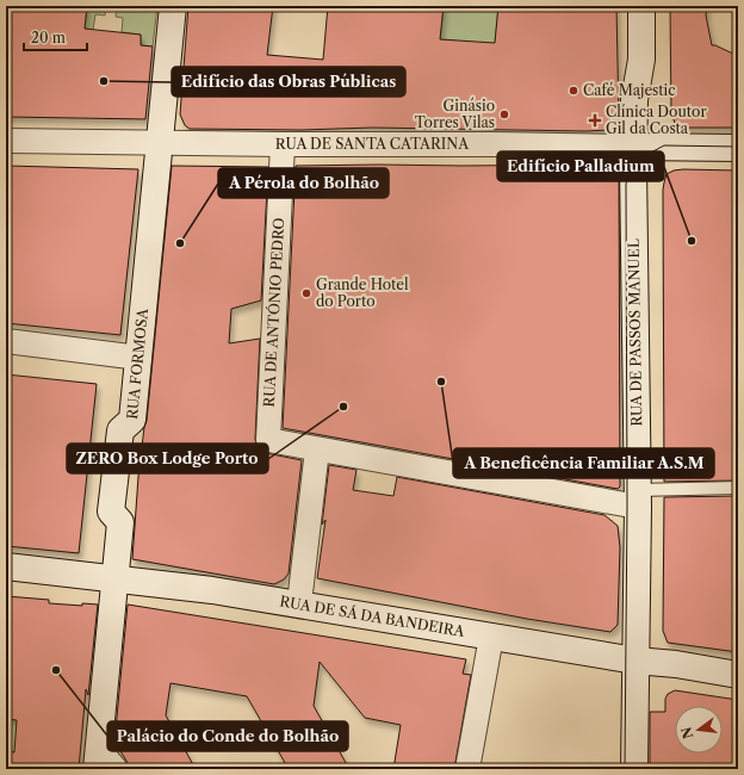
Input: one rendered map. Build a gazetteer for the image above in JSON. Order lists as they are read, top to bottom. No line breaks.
{"streets":{"street":["RUA DE SANTA CATARINA","RUA DE ANTÓNIO PEDRO","RUA DE PASSOS MANUEL","RUA FORMOSA","RUA DE SÁ DA BANDEIRA"]},"crossings":[["RUA DE SANTA CATARINA","RUA DE ANTÓNIO PEDRO"],["RUA DE SANTA CATARINA","RUA DE PASSOS MANUEL"],["RUA DE SANTA CATARINA","RUA FORMOSA"],["RUA DE PASSOS MANUEL","RUA DE SÁ DA BANDEIRA"],["RUA FORMOSA","RUA DE SÁ DA BANDEIRA"]],"places":{"other":["Edifício das Obras Públicas","Café Majestic","Ginásio Torres Vilas","Edifício Palladium","A Pérola do Bolhão","Grande Hotel do Porto","A Beneficência Familiar A.S.M","ZERO Box Lodge Porto","Palácio do Conde do Bolhão"],"health":["Clínica Doutor Gil da Costa"]},"scale_bar":"20 m","north":"left"}
